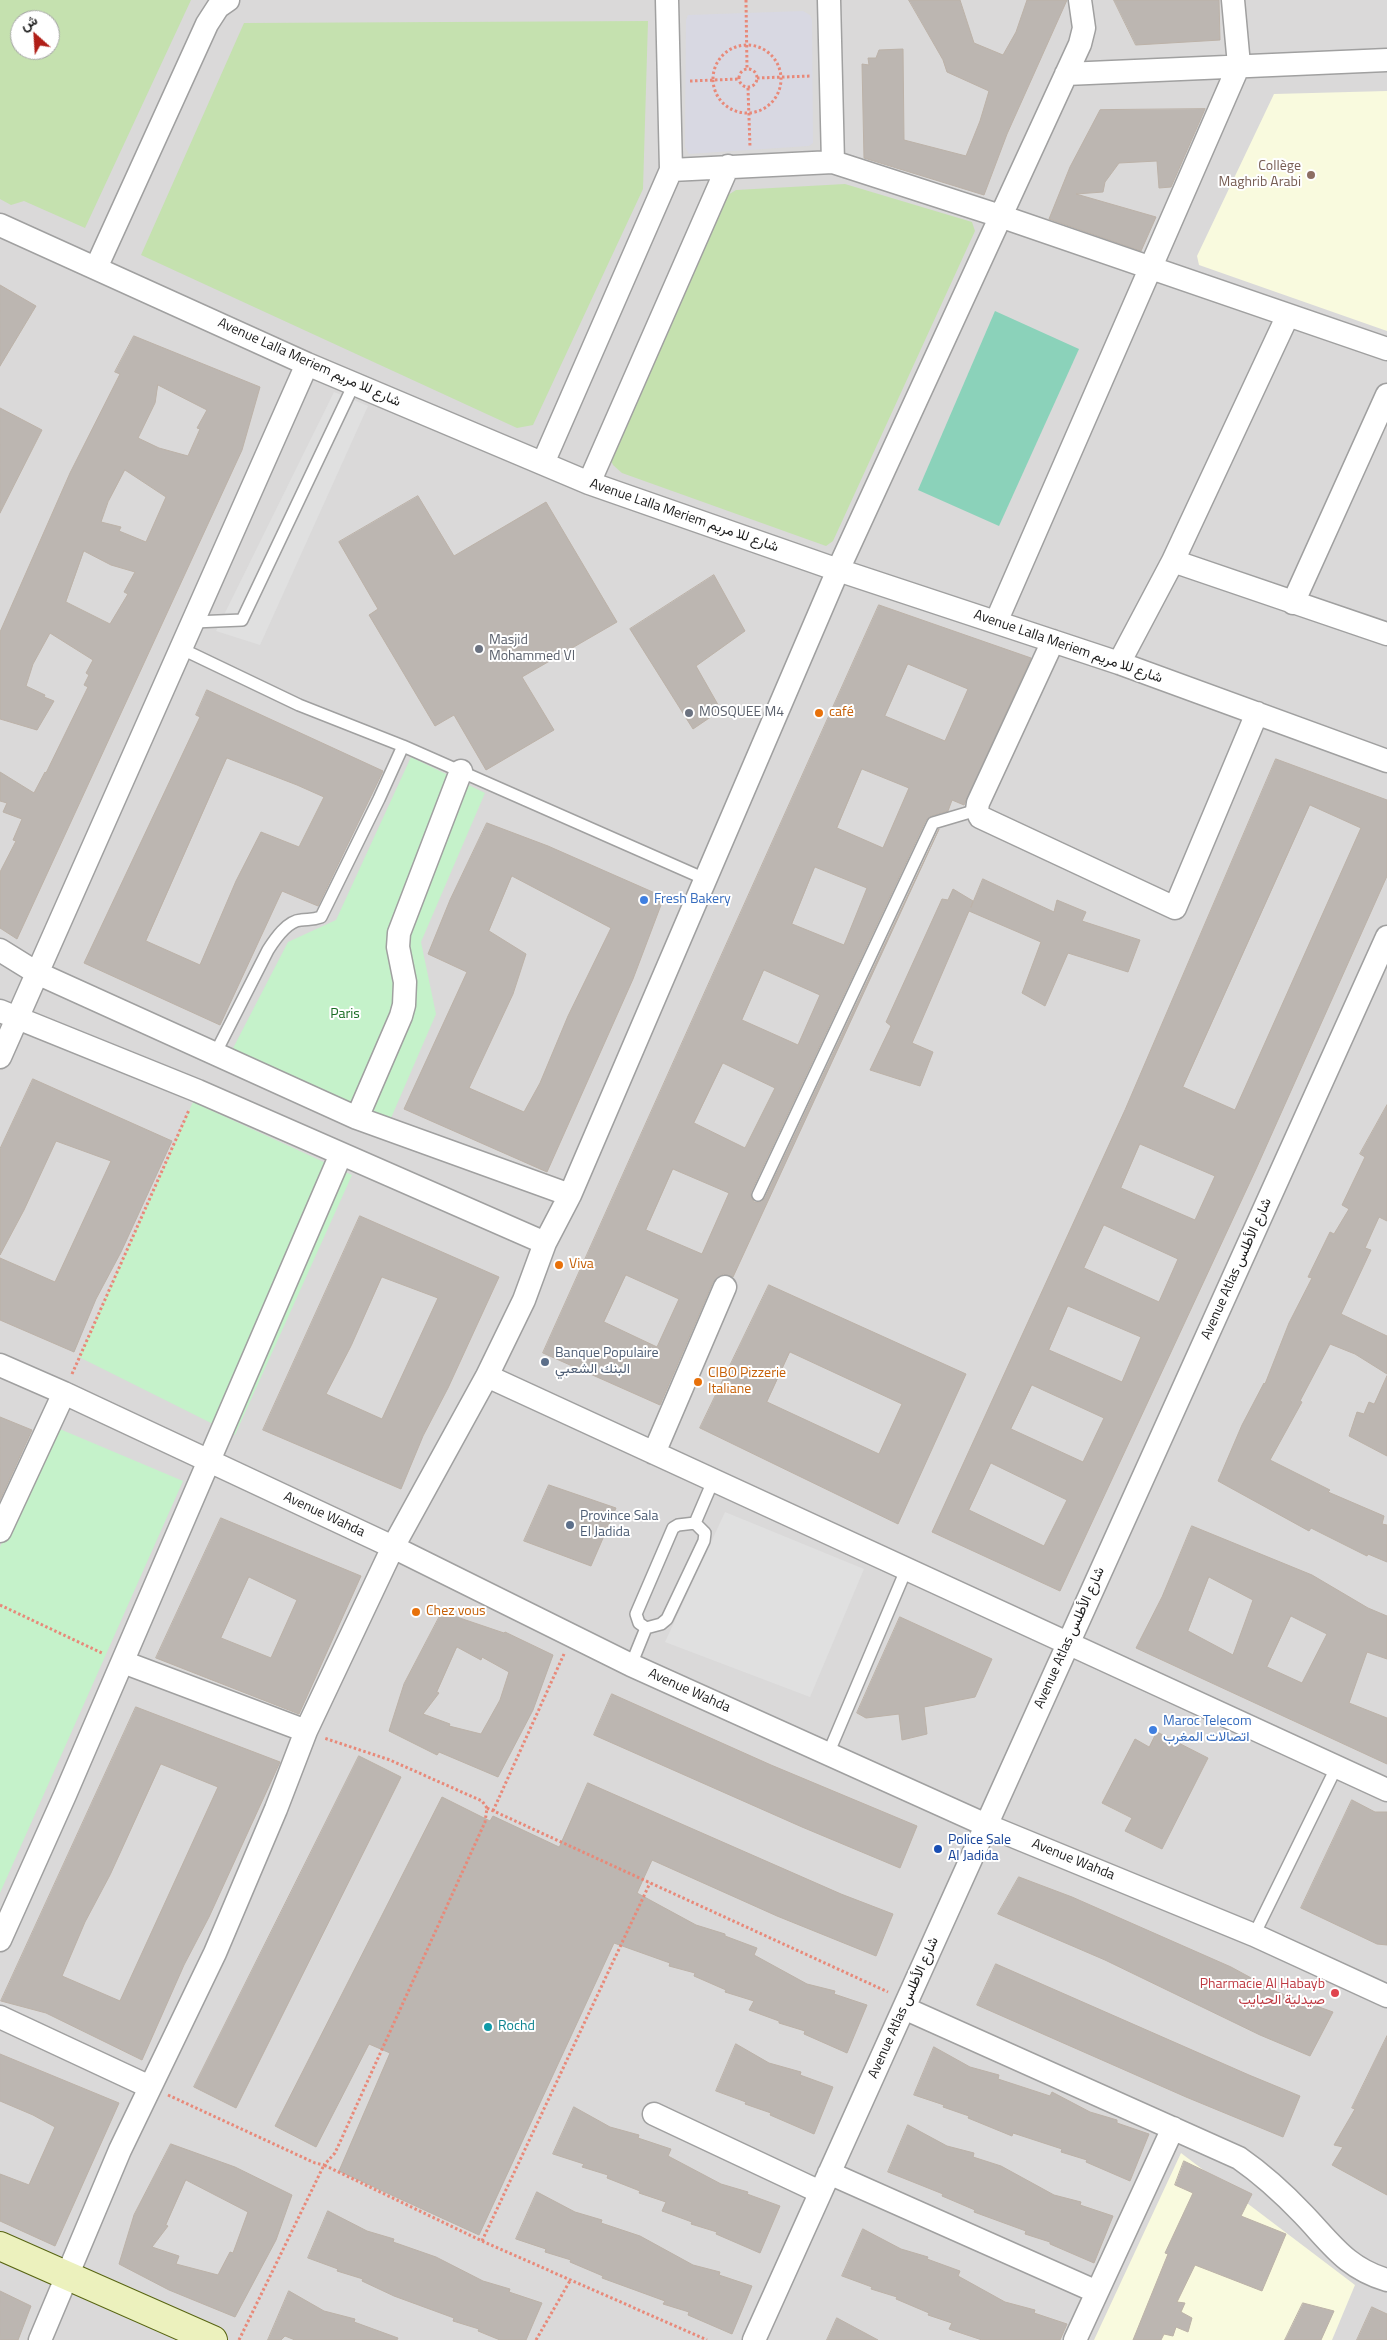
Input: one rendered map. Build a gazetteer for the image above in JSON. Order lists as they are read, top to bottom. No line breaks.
{"streets":{"street":["Avenue Lalla Meriem شارع للا مريم","Avenue Atlas شارع الأطلس","Avenue Wahda"]},"crossings":[["Avenue Atlas شارع الأطلس","Avenue Wahda"]],"parks":["Paris"],"places":["Collège Maghrib Arabi","Masjid Mohammed VI","MOSQUEE M4","café","Fresh Bakery","Viva","Banque Populaire البنك الشعبي","CIBO Pizzerie Italiane","Province Sala El Jadida","Chez vous","Maroc Telecom اتصالات المغرب","Police Sale Al Jadida","Pharmacie Al Habayb صيدلية الحبايب","Rochd"],"north":"top left"}
